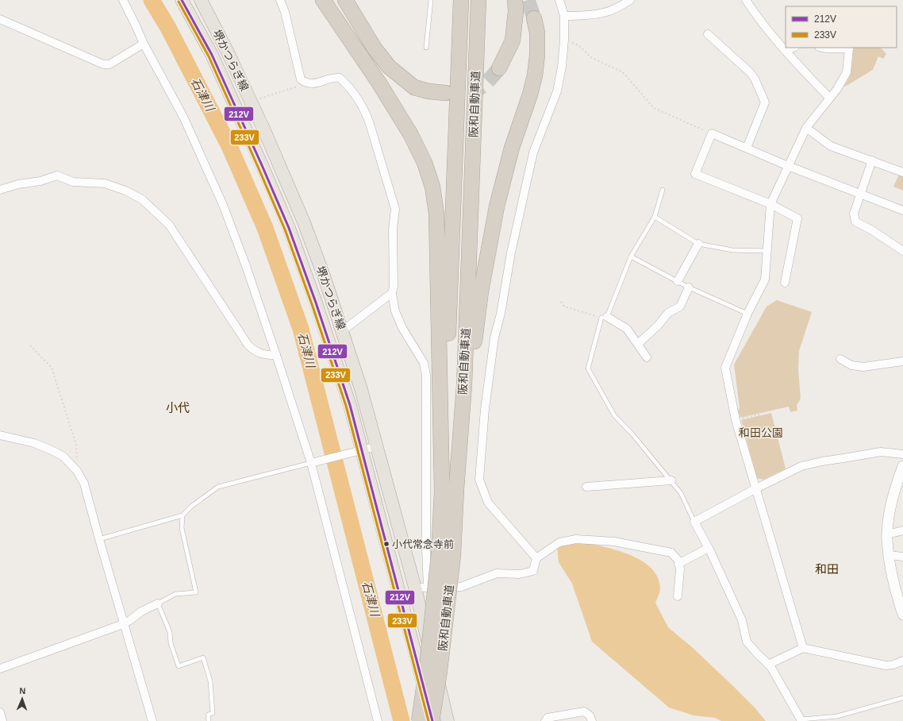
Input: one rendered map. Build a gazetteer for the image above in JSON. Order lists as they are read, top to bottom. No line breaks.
{"streets":{"highway":["阪和自動車道"],"main road":["堺かつらぎ線"]},"crossings":[["堺かつらぎ線","阪和自動車道"]],"districts":["小代","和田"],"water":["石津川"],"parks":["和田公園"],"places":["小代常念寺前"],"lines":["transit line 212V","transit line 233V"],"legend":["212V","233V"],"north":"top"}
